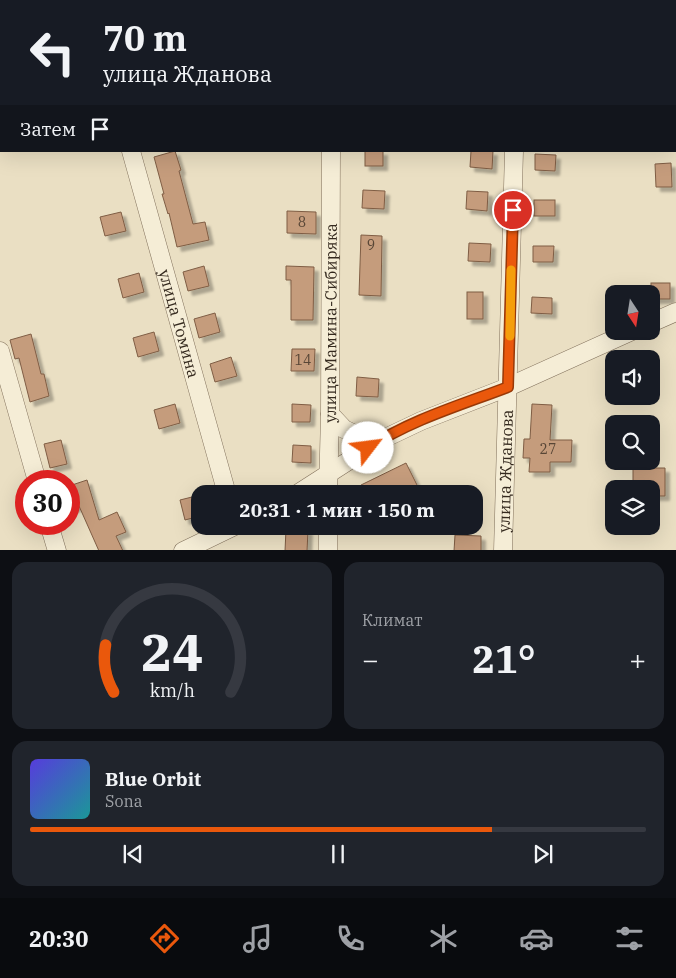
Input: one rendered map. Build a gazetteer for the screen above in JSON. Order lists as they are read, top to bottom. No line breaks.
{"streets":{"street":["улица Томина","улица Мамина-Сибиряка","улица Жданова"]},"house_numbers":["8","9","14","27"],"north":"bottom","page":{"turn":["70 m","улица Жданова"],"then":"Затем","limit":"30","trip":"20:31 · 1 мин · 150 m","tile":"Климат","heat":["−","21°","+"],"song":["Blue Orbit","Sona"],"tabs":"20:30","gauge":["24","km/h"]}}
